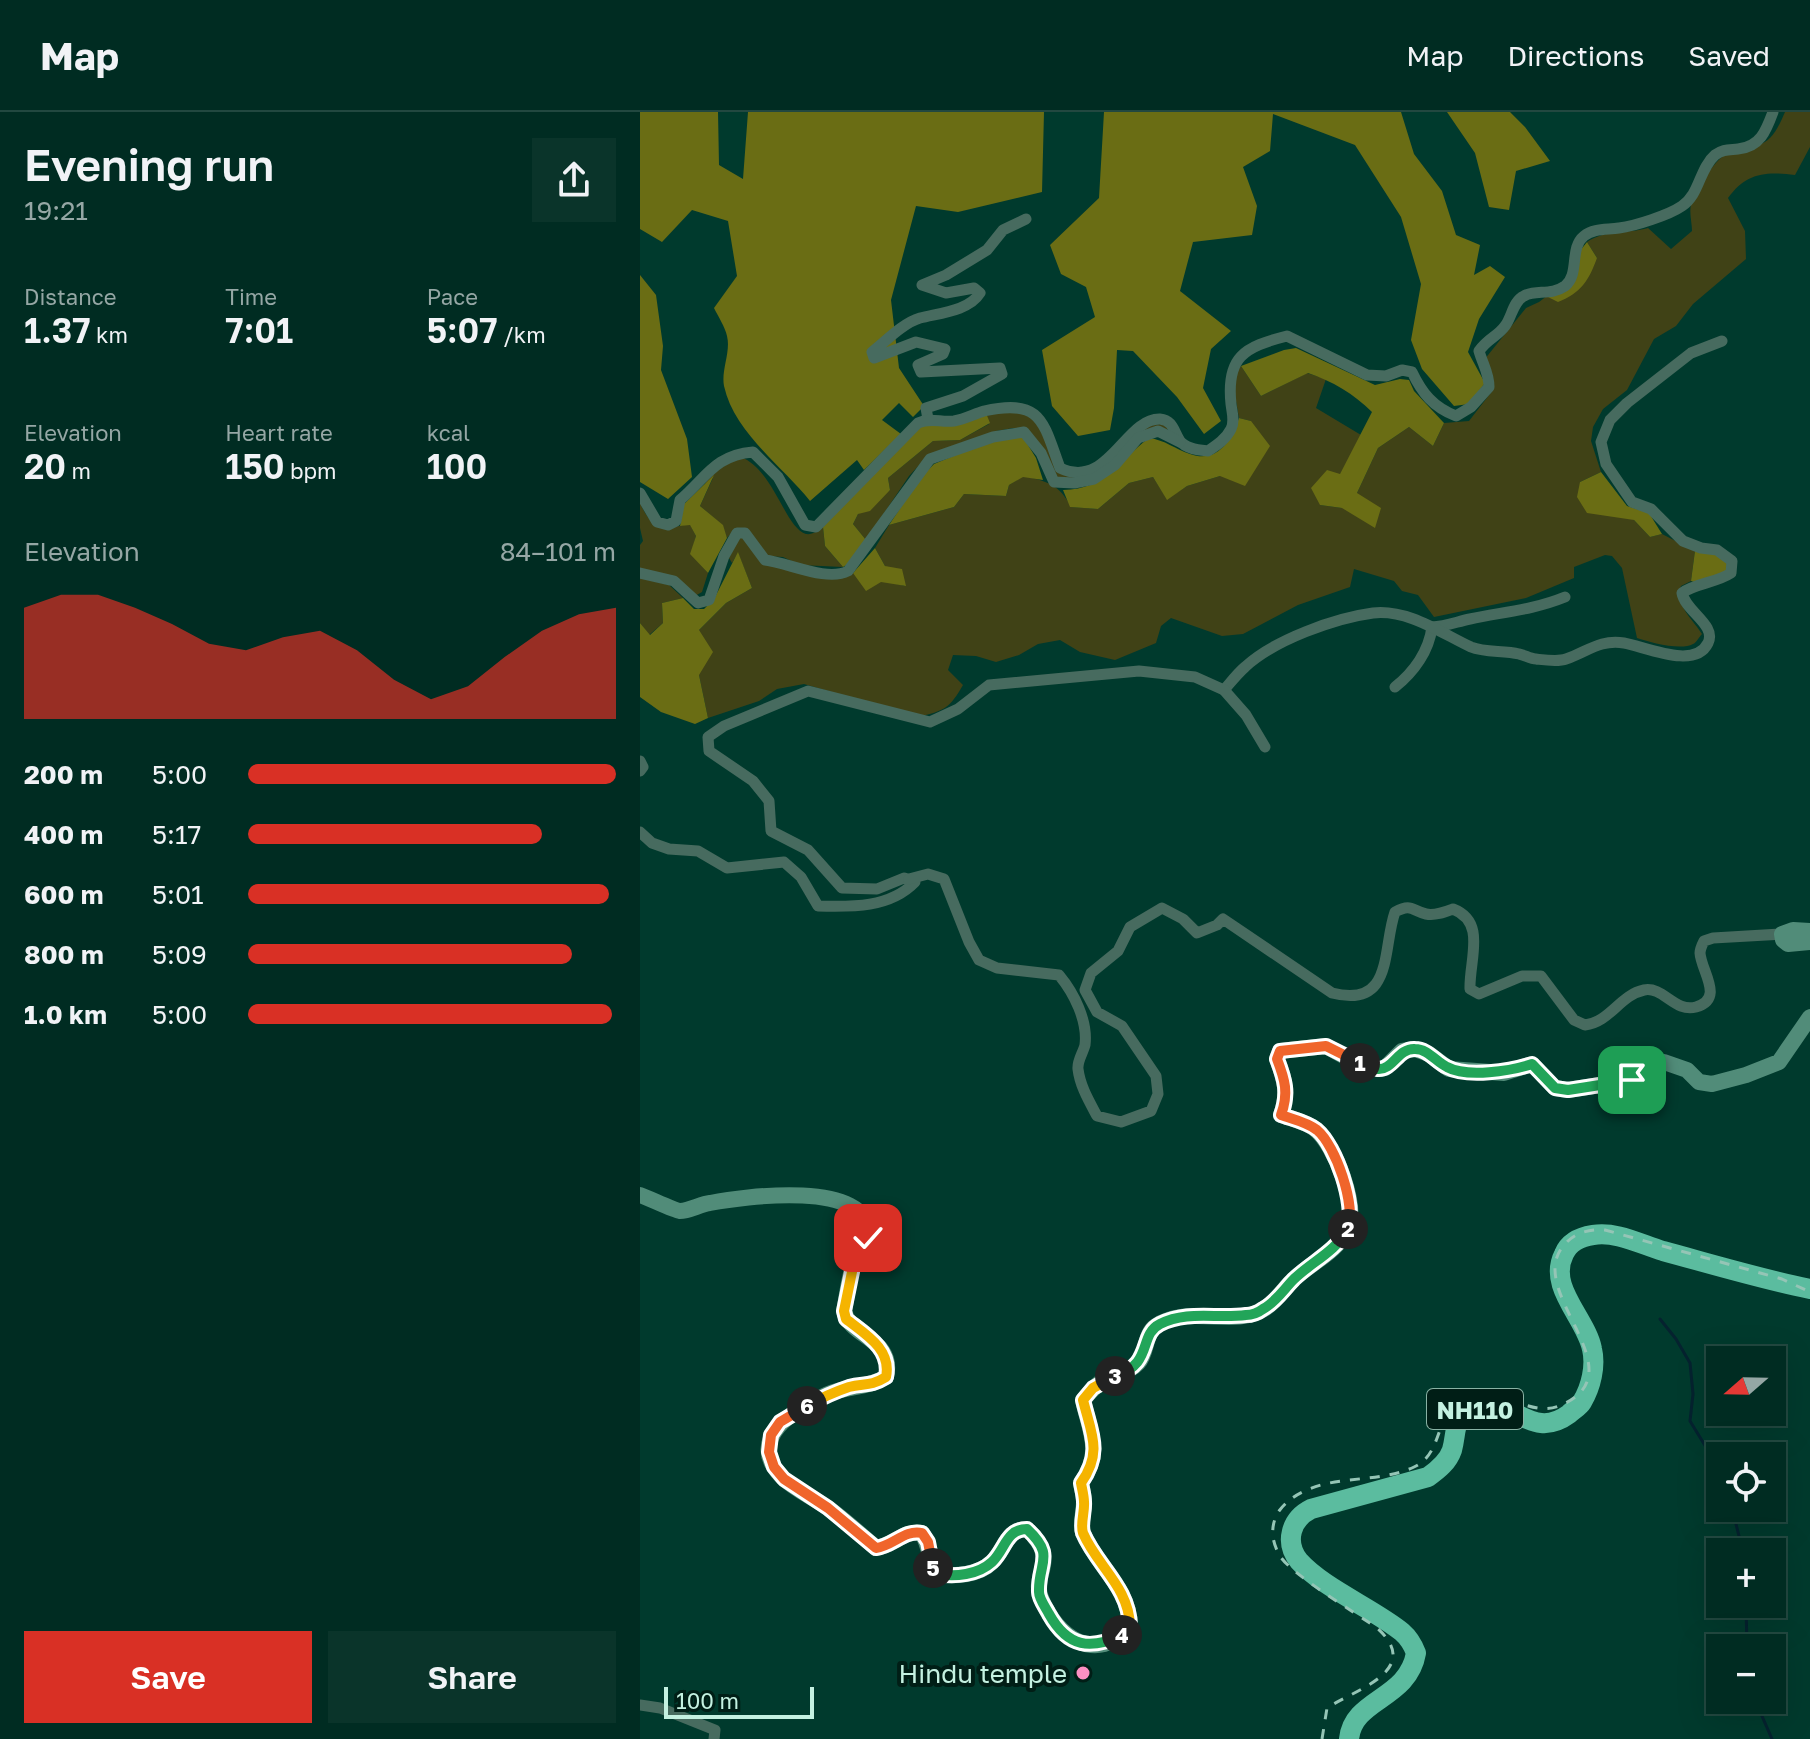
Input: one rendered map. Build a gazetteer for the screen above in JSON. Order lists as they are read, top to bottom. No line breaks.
{"streets":{"highway":["NH110"]},"places":["Hindu temple"],"scale_bar":"100 m","north":"left","page":{"header":"Map","nav":["Map","Directions","Saved"],"heading":["Evening run","19:21"],"stats":[["Distance","1.37 km"],["Time","7:01"],["Pace","5:07 /km"],["Elevation","20 m"],["Heart rate","150 bpm"],["kcal","100"]],"chart":["Elevation","84–101 m"],"list":[{"name":"200 m","note":"5:00"},{"name":"400 m","note":"5:17"},{"name":"600 m","note":"5:01"},{"name":"800 m","note":"5:09"},{"name":"1.0 km","note":"5:00"}],"pins":["1","2","3","6","5","4"],"map_buttons":["+","−"],"buttons":["Save","Share"],"scale":"100 m"}}
